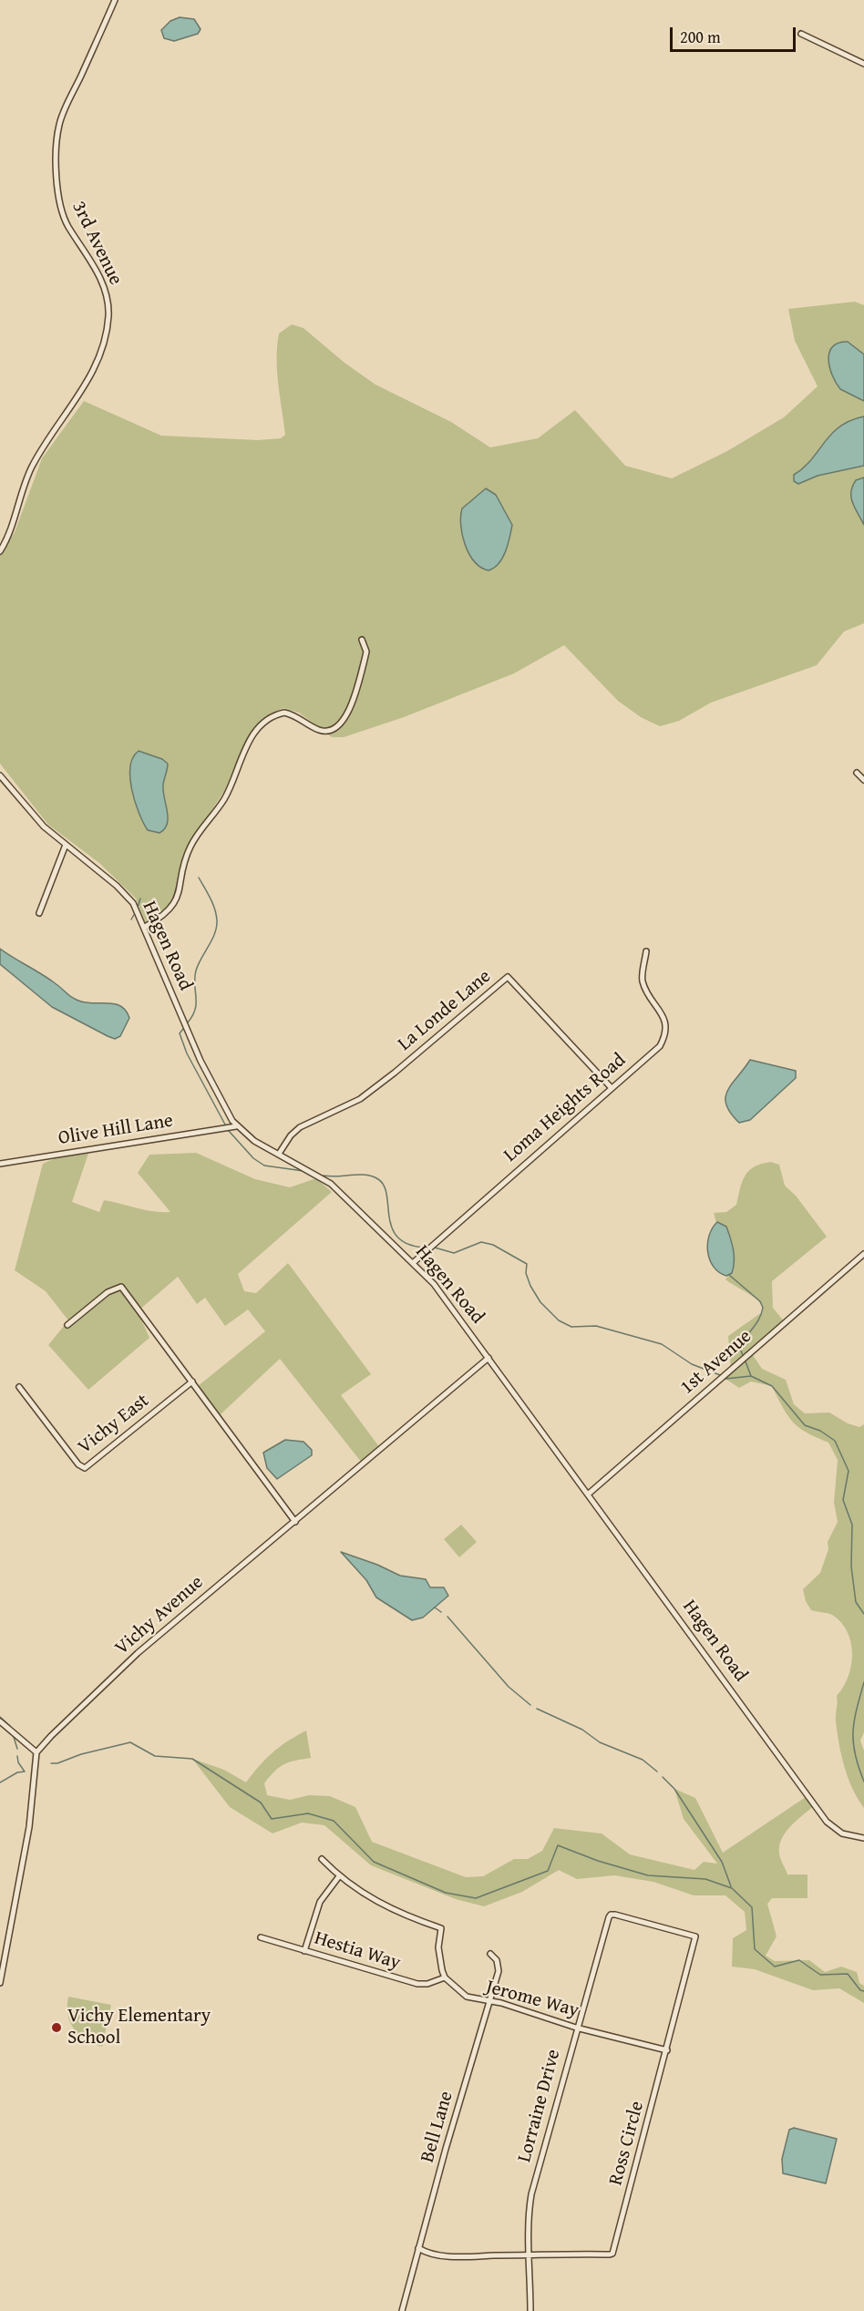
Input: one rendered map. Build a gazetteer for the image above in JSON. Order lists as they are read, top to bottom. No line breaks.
{"streets":{"street":["3rd Avenue","Hagen Road","La Londe Lane","Loma Heights Road","Olive Hill Lane","1st Avenue","Vichy East","Vichy Avenue","Hestia Way","Jerome Way","Lorraine Drive","Bell Lane","Ross Circle"]},"crossings":[["Hagen Road","La Londe Lane"],["Hagen Road","Loma Heights Road"],["Hagen Road","Olive Hill Lane"],["Hagen Road","1st Avenue"],["Hagen Road","Vichy Avenue"],["La Londe Lane","Loma Heights Road"],["Hestia Way","Jerome Way"],["Jerome Way","Lorraine Drive"],["Jerome Way","Bell Lane"],["Jerome Way","Ross Circle"],["Lorraine Drive","Ross Circle"],["Bell Lane","Ross Circle"]],"places":["Vichy Elementary School"],"scale_bar":"200 m"}
